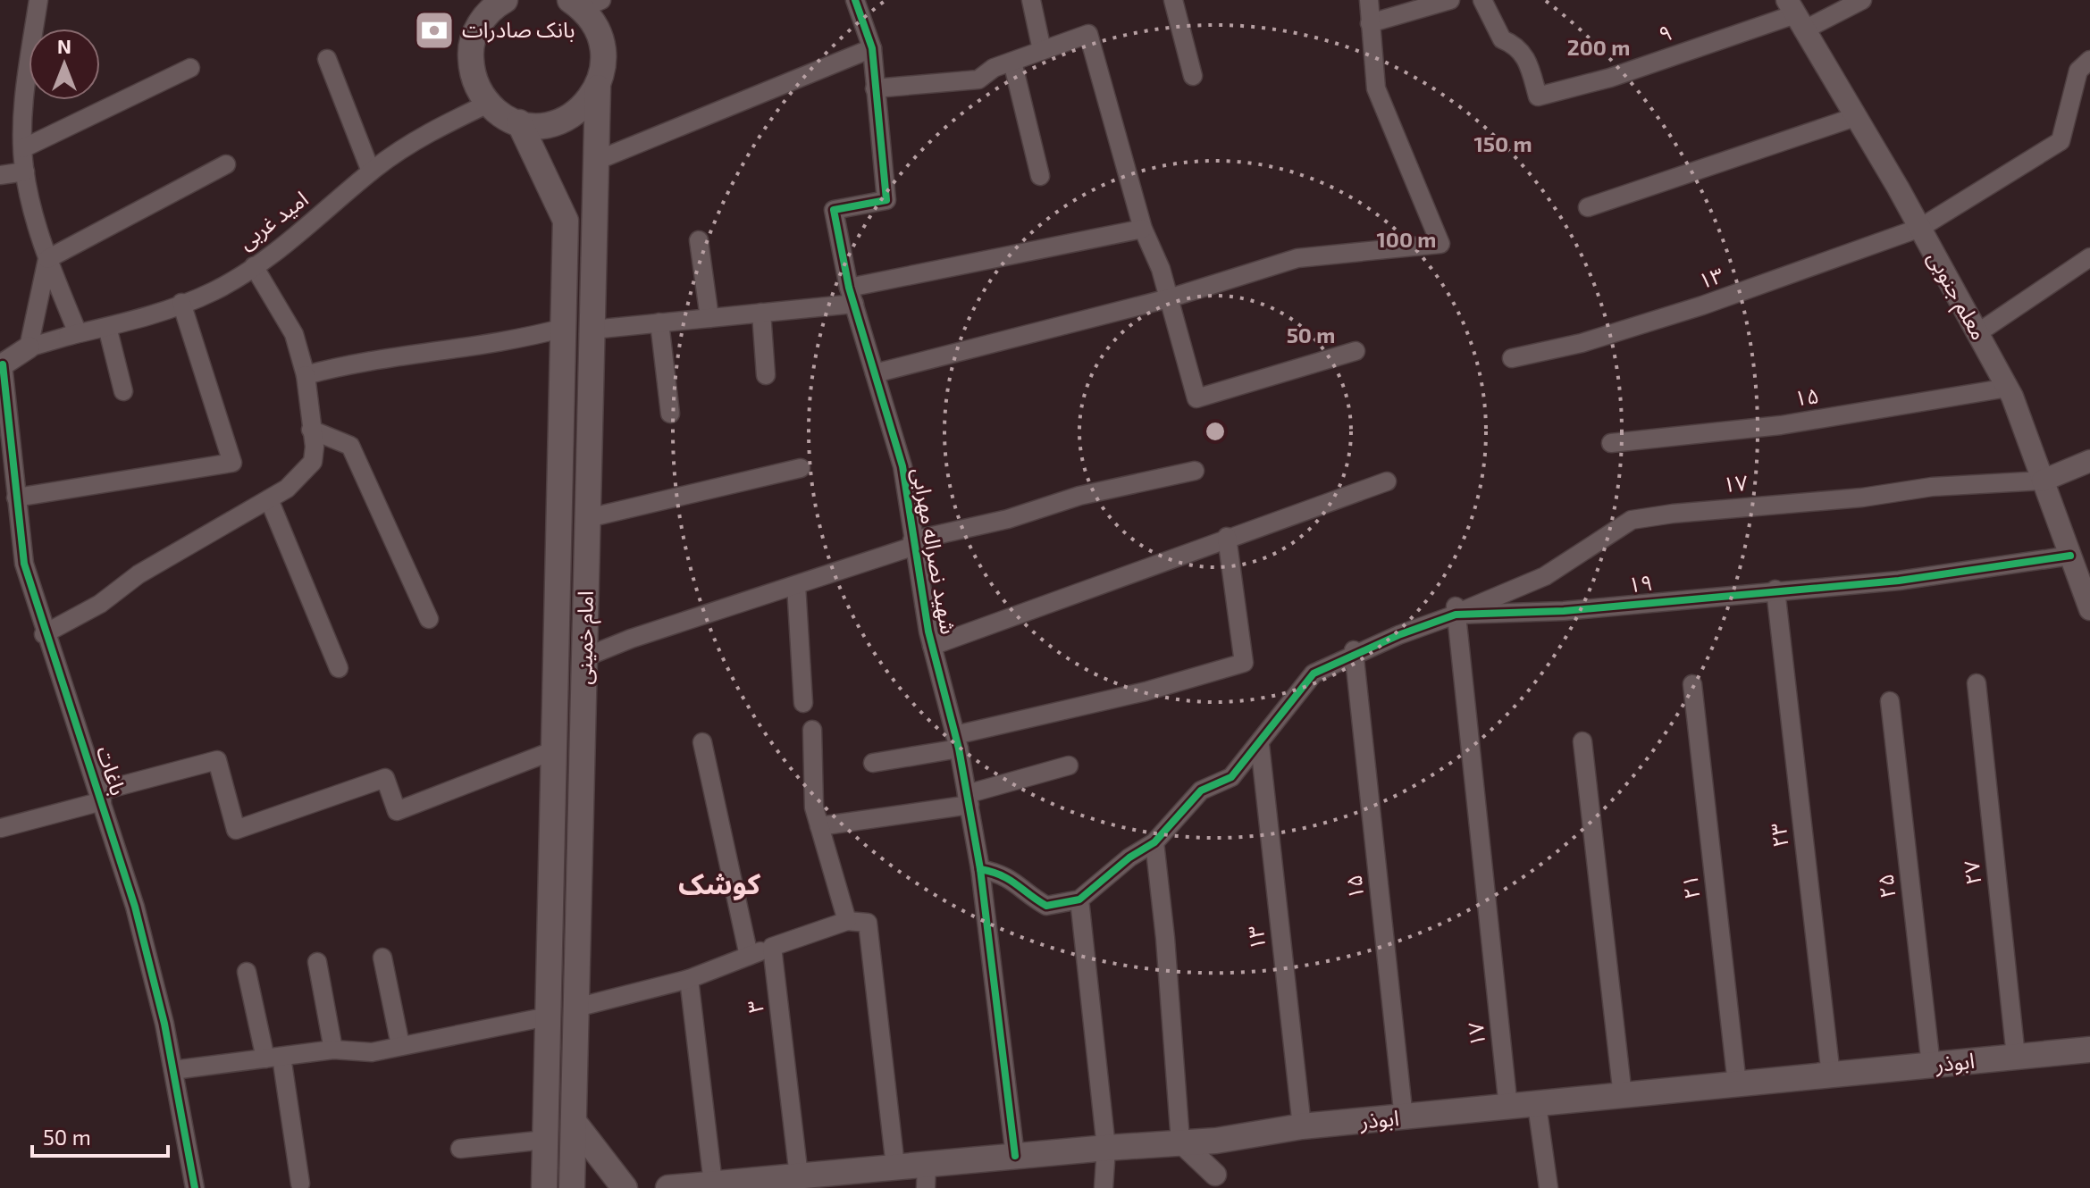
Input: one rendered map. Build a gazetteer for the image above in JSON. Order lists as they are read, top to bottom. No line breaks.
{"streets":{"main road":["امام خمینی","ابوذر"],"street":["۹","امید غربی","۱۳","معلم جنوبی","۱۵","۱۷","شهید نصراله مهرابی","۱۹","باغات","۲۳","۲۷","۲۵","۲۱","۳"]},"crossings":[["۹","معلم جنوبی"],["۱۳","معلم جنوبی"],["۱۳","۱۹"],["۱۳","ابوذر"],["معلم جنوبی","۱۵"],["معلم جنوبی","۱۷"],["معلم جنوبی","۱۹"],["۱۵","۱۹"],["۱۵","ابوذر"],["۱۷","۱۹"],["۱۷","ابوذر"],["شهید نصراله مهرابی","ابوذر"],["۱۹","۲۳"],["۲۳","ابوذر"],["۲۷","ابوذر"],["۲۵","ابوذر"],["۲۱","ابوذر"],["۳","ابوذر"]],"districts":["کوشک"],"places":{"bank":["بانک صادرات"]},"scale_bar":"50 m","north":"top","rings":["200 m","150 m","100 m","50 m"]}
